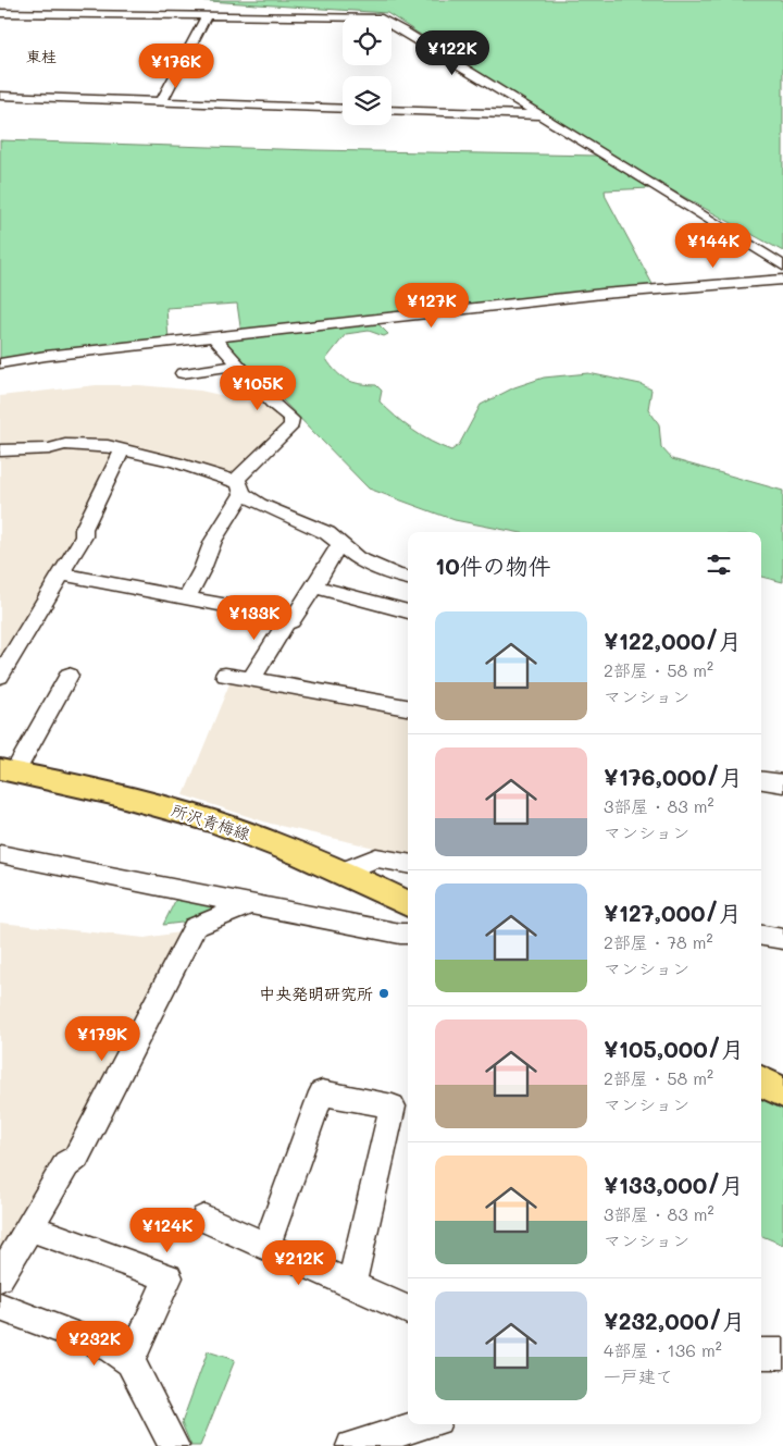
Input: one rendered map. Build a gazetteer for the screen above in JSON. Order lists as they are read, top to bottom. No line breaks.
{"streets":{"main road":["所沢青梅線"]},"districts":["東桂"],"places":["中央発明研究所"],"page":{"price":["¥122K","¥176K","¥144K","¥127K","¥105K","¥133K","¥179K","¥124K","¥212K","¥232K"],"heading":"10件の物件","list":[{"name":"¥122,000/月","note":"2部屋 · 58 m² · マンション"},{"name":"¥176,000/月","note":"3部屋 · 83 m² · マンション"},{"name":"¥127,000/月","note":"2部屋 · 78 m² · マンション"},{"name":"¥105,000/月","note":"2部屋 · 58 m² · マンション"},{"name":"¥133,000/月","note":"3部屋 · 83 m² · マンション"},{"name":"¥232,000/月","note":"4部屋 · 136 m² · 一戸建て"}]}}
